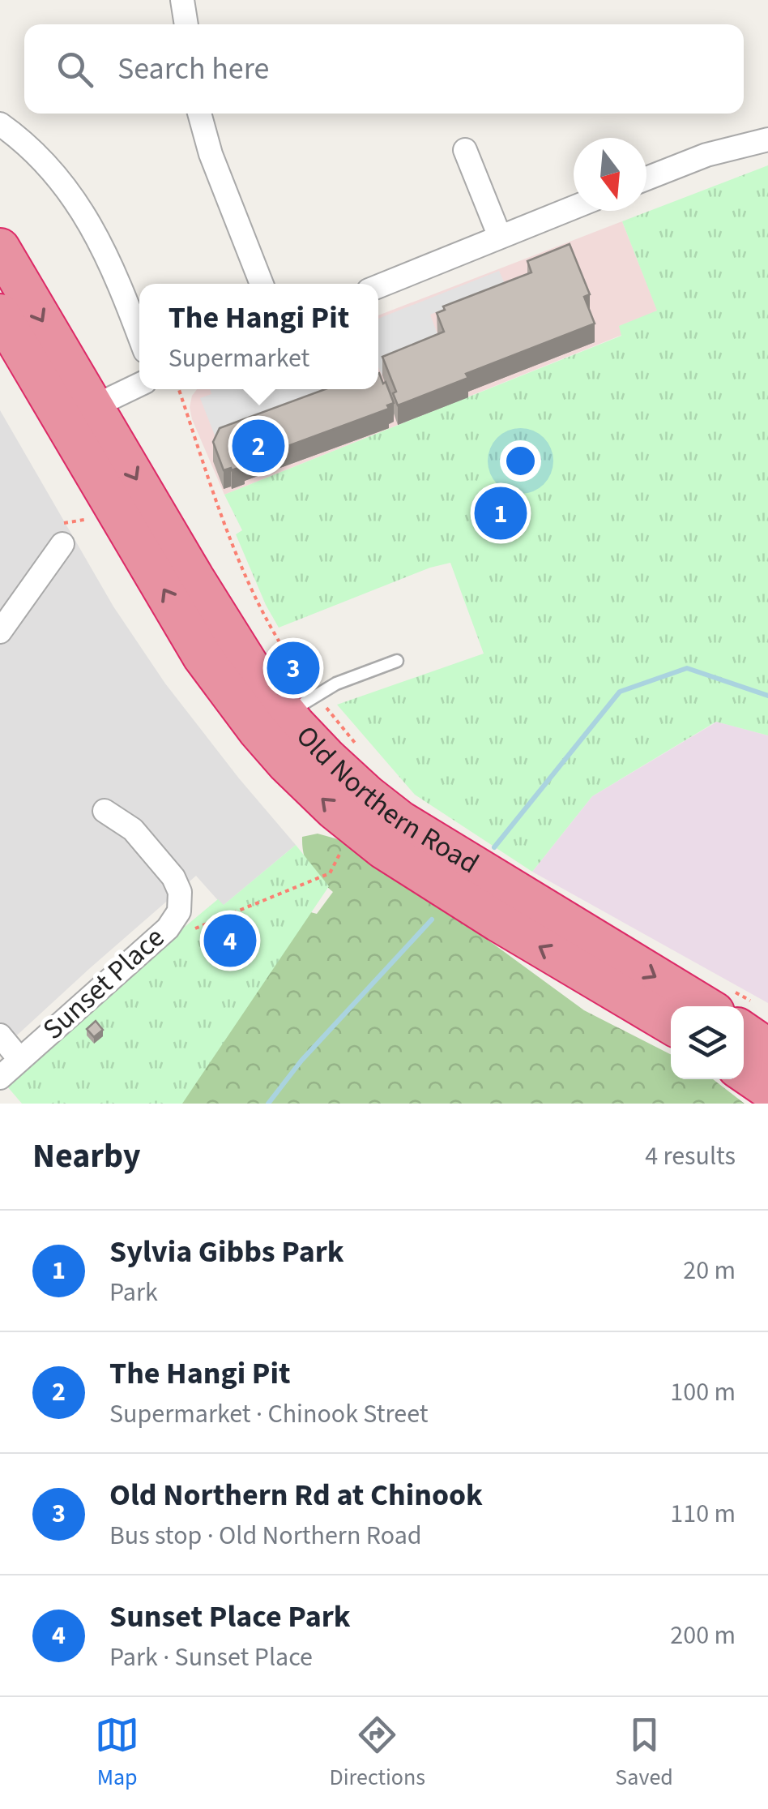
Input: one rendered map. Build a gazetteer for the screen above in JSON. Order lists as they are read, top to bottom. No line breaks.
{"streets":{"highway":["Old Northern Road"],"street":["Sunset Place"]},"north":"bottom","page":{"search":"Search here","popup":["The Hangi Pit","Supermarket"],"pins":["2","1","3","4"],"heading":["Nearby","4 results"],"list":[{"mark":"1","name":"Sylvia Gibbs Park","note":"Park","value":"20 m"},{"mark":"2","name":"The Hangi Pit","note":"Supermarket · Chinook Street","value":"100 m"},{"mark":"3","name":"Old Northern Rd at Chinook","note":"Bus stop · Old Northern Road","value":"110 m"},{"mark":"4","name":"Sunset Place Park","note":"Park · Sunset Place","value":"200 m"}],"nav":["Map","Directions","Saved"]}}
